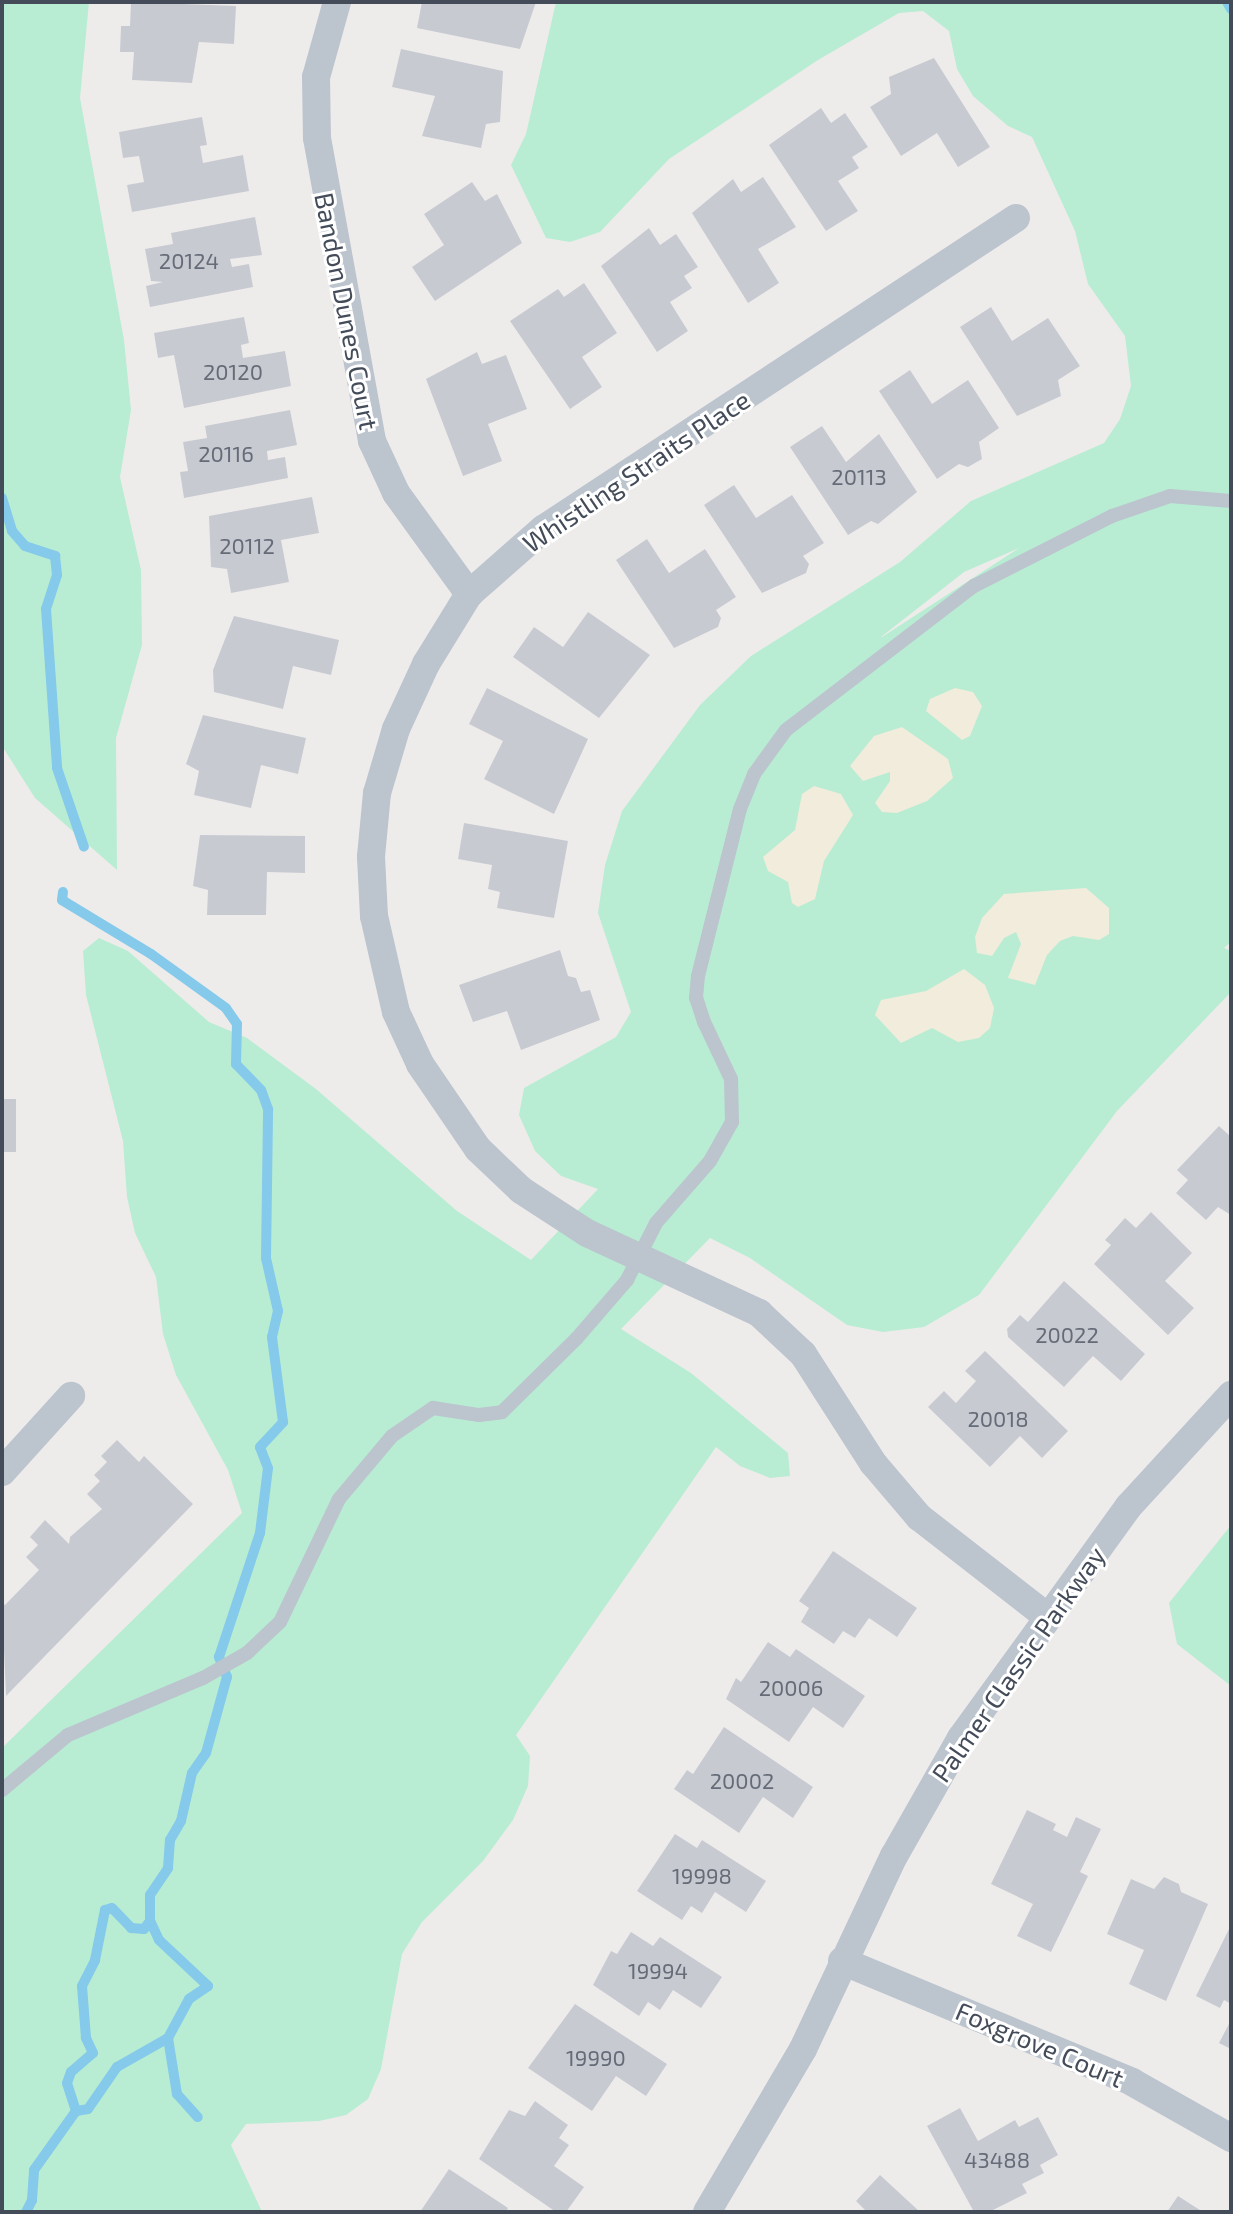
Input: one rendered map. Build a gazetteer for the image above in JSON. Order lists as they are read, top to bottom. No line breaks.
{"streets":{"street":["Bandon Dunes Court","Whistling Straits Place","Palmer Classic Parkway","Foxgrove Court"]},"crossings":[["Bandon Dunes Court","Whistling Straits Place"],["Whistling Straits Place","Palmer Classic Parkway"],["Palmer Classic Parkway","Foxgrove Court"]],"house_numbers":["20124","20120","20116","20113","20112","20022","20018","20006","20002","19998","19994","19990","43488"]}
